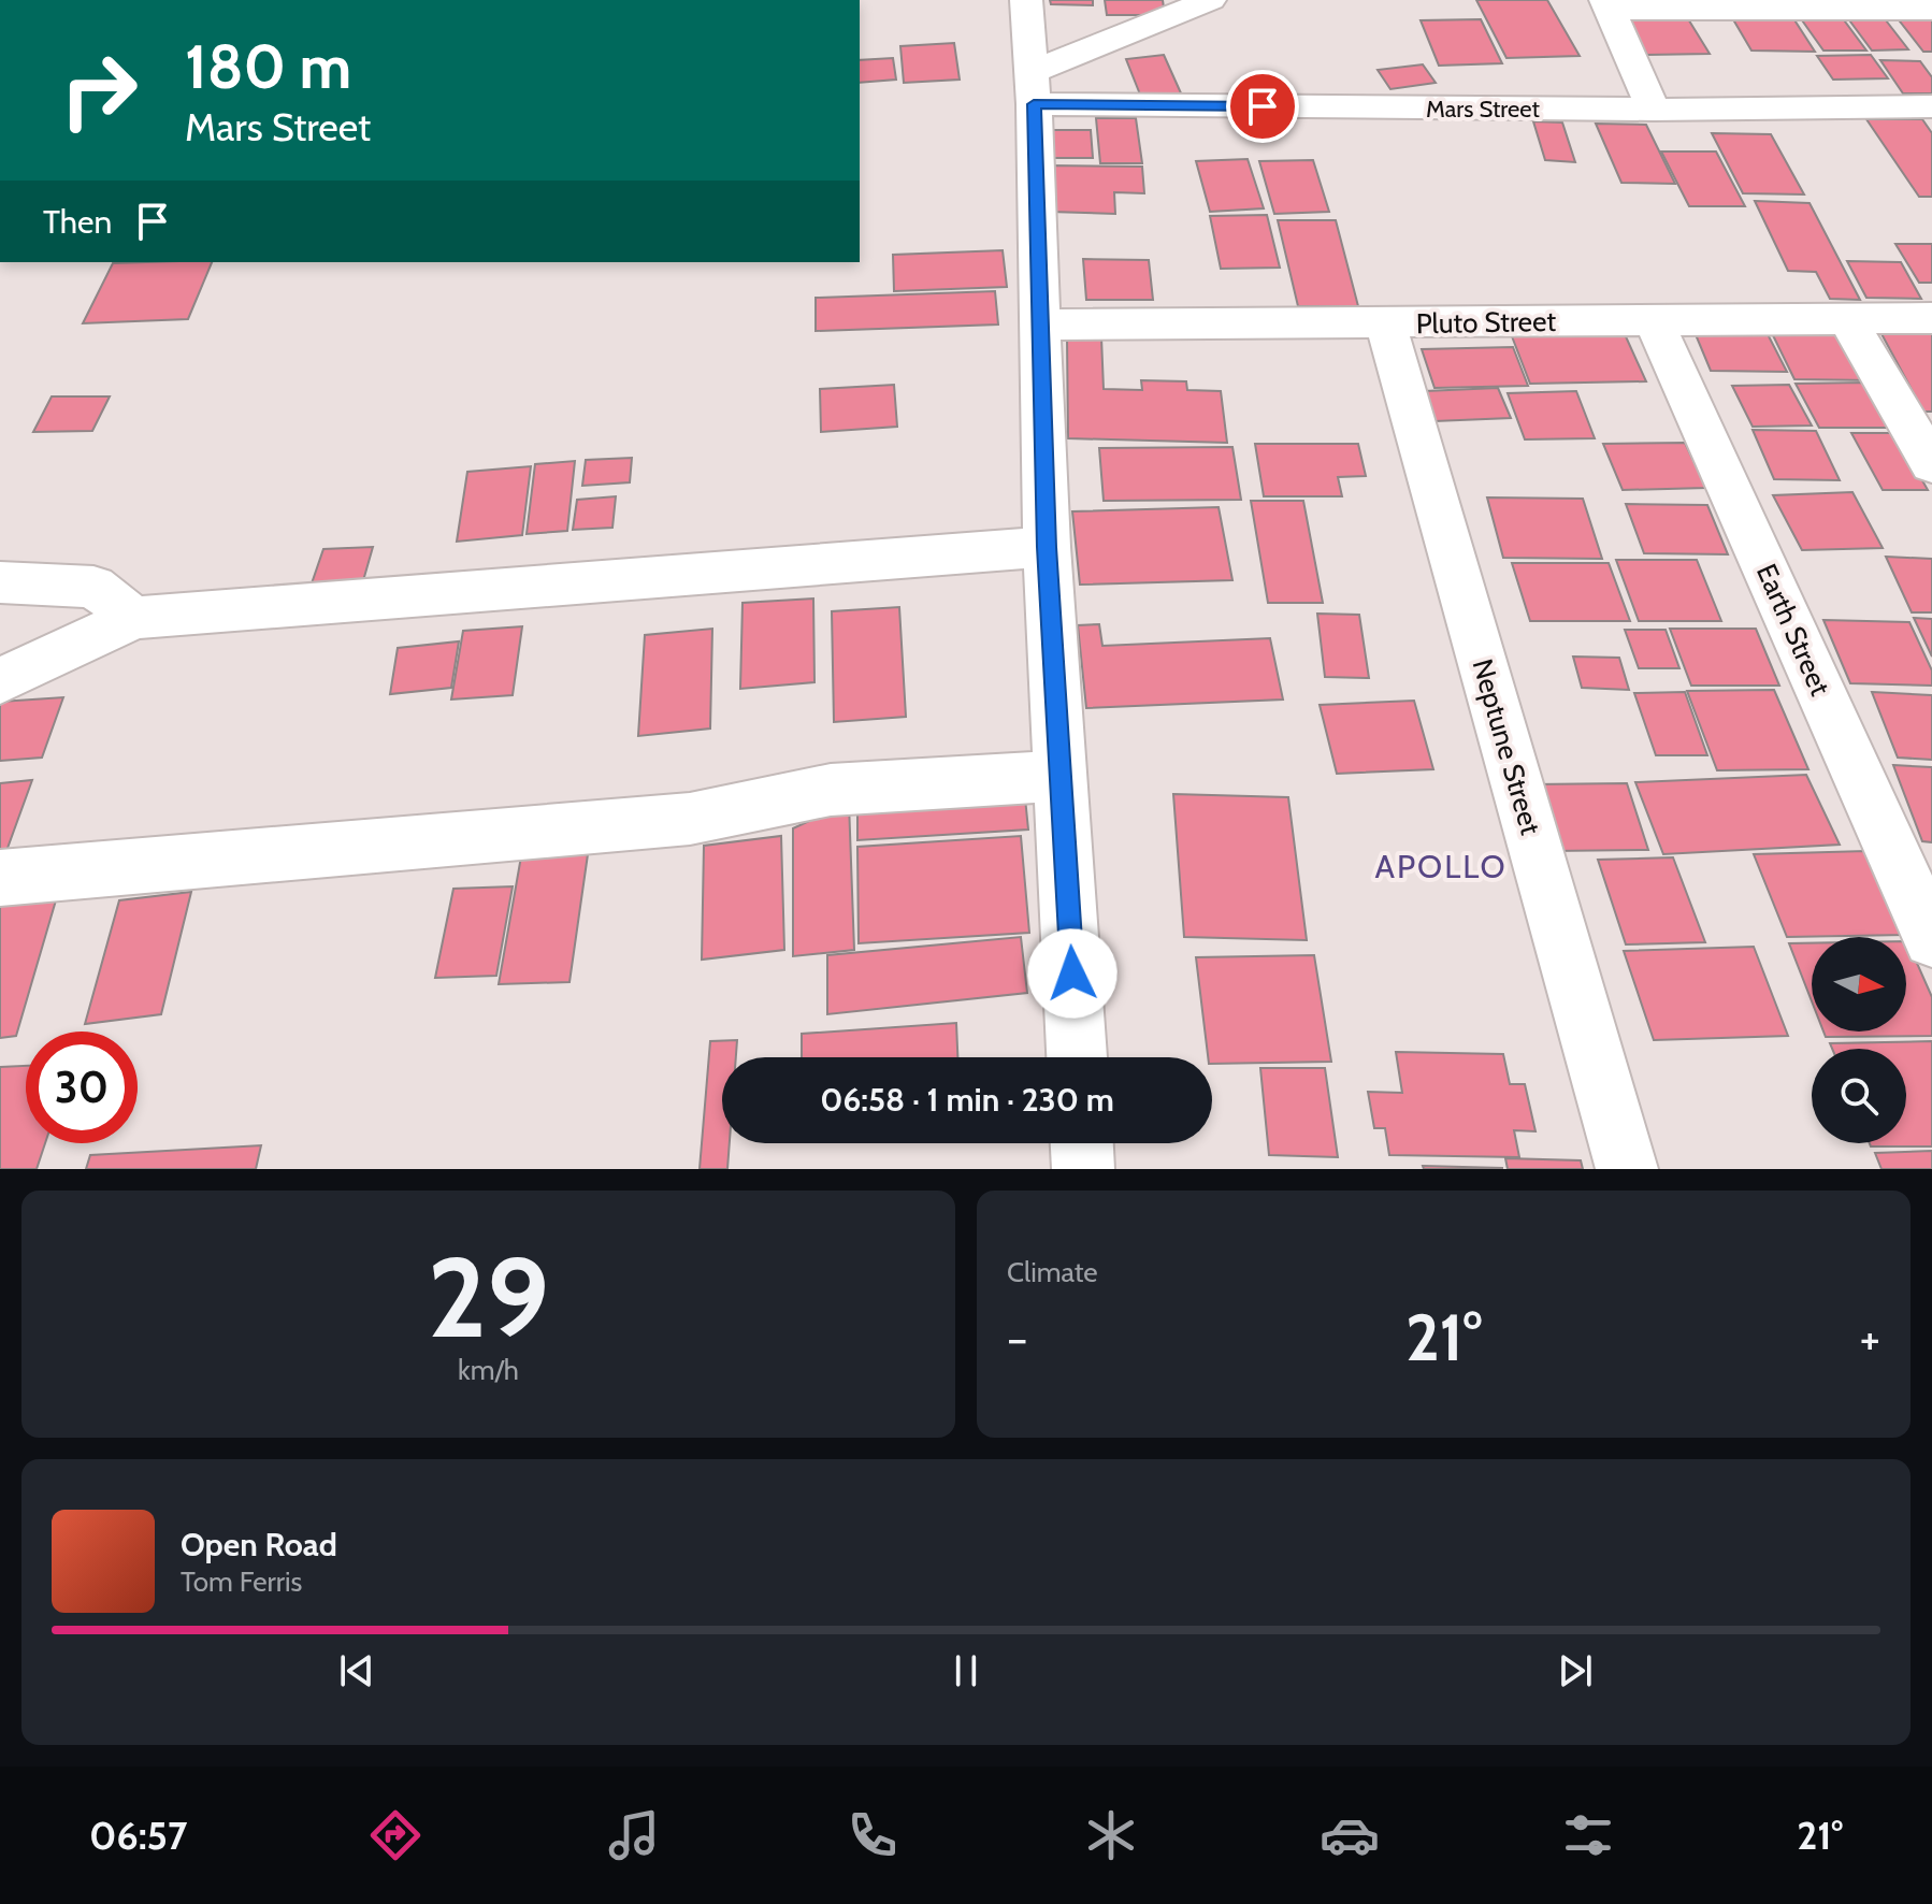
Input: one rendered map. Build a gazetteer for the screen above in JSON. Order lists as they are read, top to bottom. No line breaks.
{"streets":{"street":["Mars Street","Pluto Street","Earth Street","Neptune Street"]},"crossings":[["Pluto Street","Earth Street"],["Pluto Street","Neptune Street"]],"districts":["APOLLO"],"north":"right","page":{"turn":["180 m","Mars Street"],"then":"Then","limit":"30","trip":"06:58 · 1 min · 230 m","tile":[["29","km/h"],"Climate"],"heat":["−","21°","+"],"song":["Open Road","Tom Ferris"],"tabs":["06:57","21°"]}}
